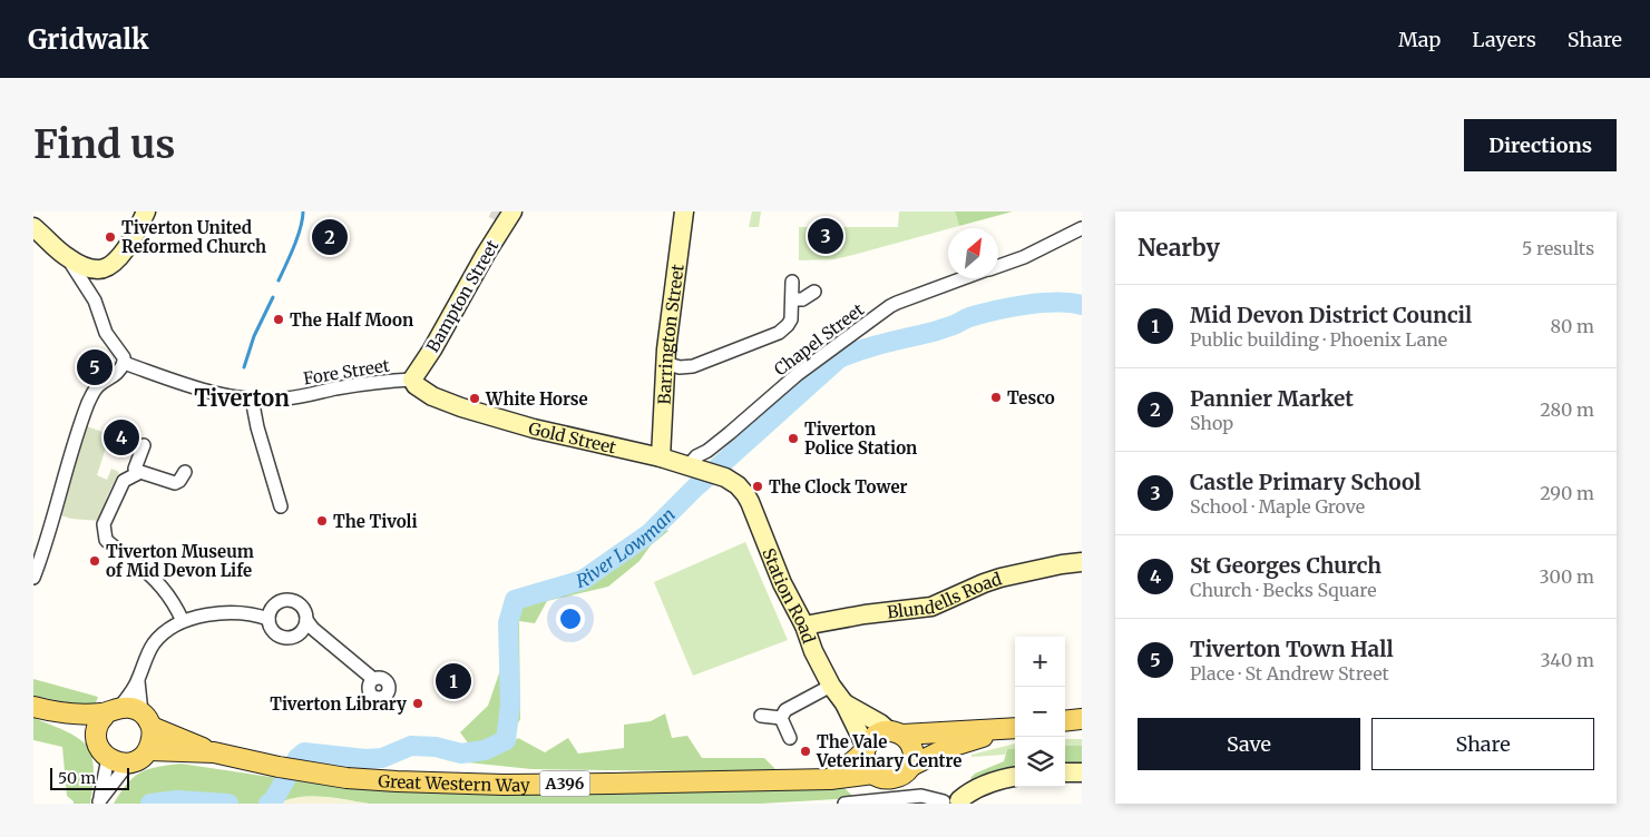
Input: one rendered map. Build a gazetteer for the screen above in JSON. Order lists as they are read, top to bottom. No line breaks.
{"streets":{"main road":["Great Western Way","A396"],"street":["Bampton Street","Barrington Street","Chapel Street","Fore Street","Gold Street","Blundells Road","Station Road"]},"crossings":[["Bampton Street","Fore Street"],["Bampton Street","Gold Street"],["Barrington Street","Gold Street"],["Chapel Street","Gold Street"],["Fore Street","Gold Street"],["Gold Street","Station Road"],["Blundells Road","Station Road"],["Station Road","A396"],["Great Western Way","A396"]],"districts":["Tiverton"],"water":["River Lowman"],"places":["Tiverton United Reformed Church","The Half Moon","Tesco","White Horse","Tiverton Police Station","The Clock Tower","The Tivoli","Tiverton Museum of Mid Devon Life","Tiverton Library","The Vale Veterinary Centre"],"scale_bar":"50 m","north":"top right","page":{"header":"Gridwalk","nav":["Map","Layers","Share"],"buttons":["Directions",["Save","Share"]],"title":"Find us","heading":["Nearby","5 results"],"pins":["3","2","5","4","1"],"list":[{"mark":"1","name":"Mid Devon District Council","note":"Public building · Phoenix Lane","value":"80 m"},{"mark":"2","name":"Pannier Market","note":"Shop","value":"280 m"},{"mark":"3","name":"Castle Primary School","note":"School · Maple Grove","value":"290 m"},{"mark":"4","name":"St Georges Church","note":"Church · Becks Square","value":"300 m"},{"mark":"5","name":"Tiverton Town Hall","note":"Place · St Andrew Street","value":"340 m"}],"map_buttons":["+","−"],"scale":"50 m"}}
